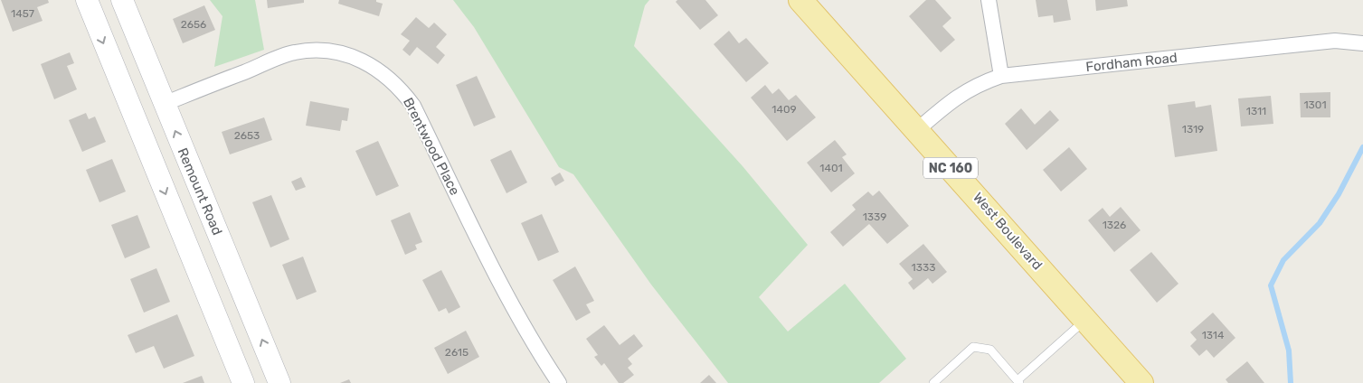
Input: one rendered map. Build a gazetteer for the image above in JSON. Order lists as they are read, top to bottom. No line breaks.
{"streets":{"main road":["NC 160","Remount Road","West Boulevard"],"street":["Fordham Road","Brentwood Place"]},"crossings":[["Fordham Road","West Boulevard"],["Brentwood Place","Remount Road"]],"house_numbers":["1457","2656","1301","1409","1311","1319","2653","1401","1339","1326","1333","1314","2615"]}
